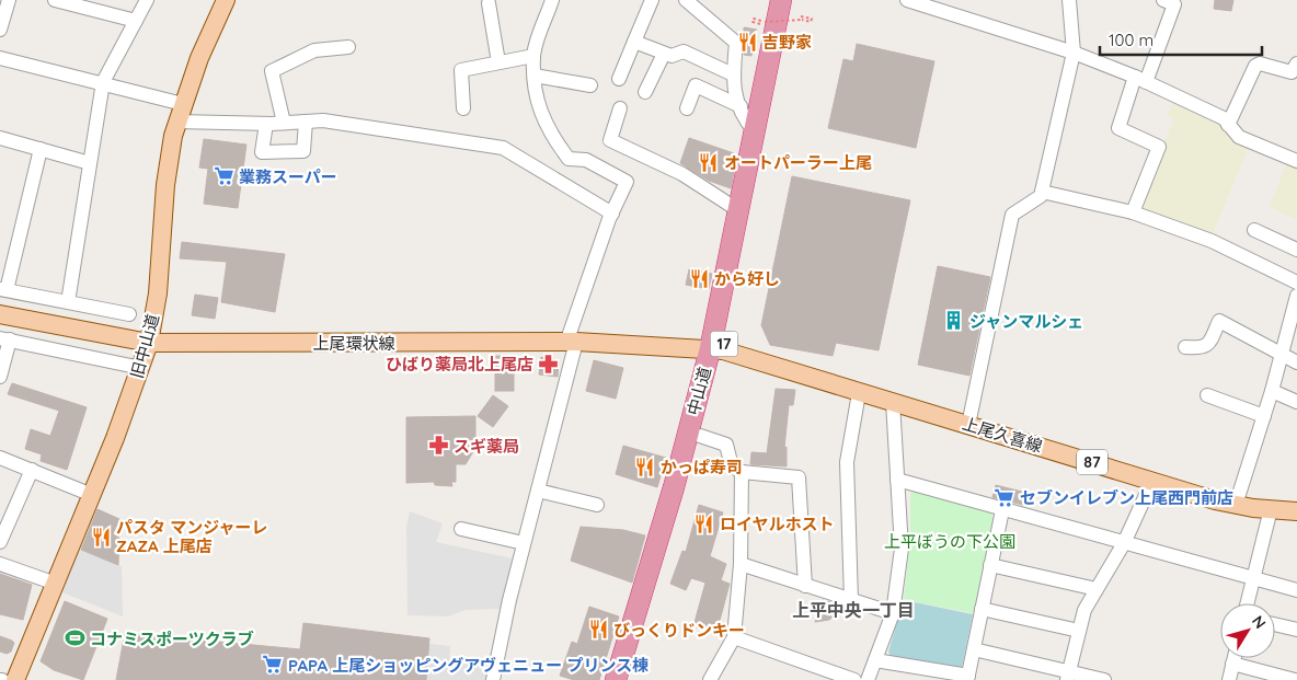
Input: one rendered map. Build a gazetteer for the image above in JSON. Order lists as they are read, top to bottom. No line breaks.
{"streets":{"highway":["17","中山道"],"main road":["上尾環状線","旧中山道","上尾久喜線","87"]},"crossings":[["上尾環状線","旧中山道"],["上尾環状線","中山道"],["上尾環状線","上尾久喜線"],["中山道","上尾久喜線"]],"districts":["上平中央一丁目"],"parks":["上平ぼうの下公園"],"places":{"restaurant":["吉野家","オートパーラー上尾","から好し","かっぱ寿司","ロイヤルホスト","パスタ マンジャーレ ZAZA 上尾店","びっくりドンキー"],"supermarket":["業務スーパー","セブンイレブン上尾西門前店","PAPA 上尾ショッピングアヴェニュー プリンス棟"],"building":["ジャンマルシェ"],"pharmacy":["ひばり薬局北上尾店","スギ薬局"],"sports":["コナミスポーツクラブ"]},"scale_bar":"100 m","north":"top right"}
